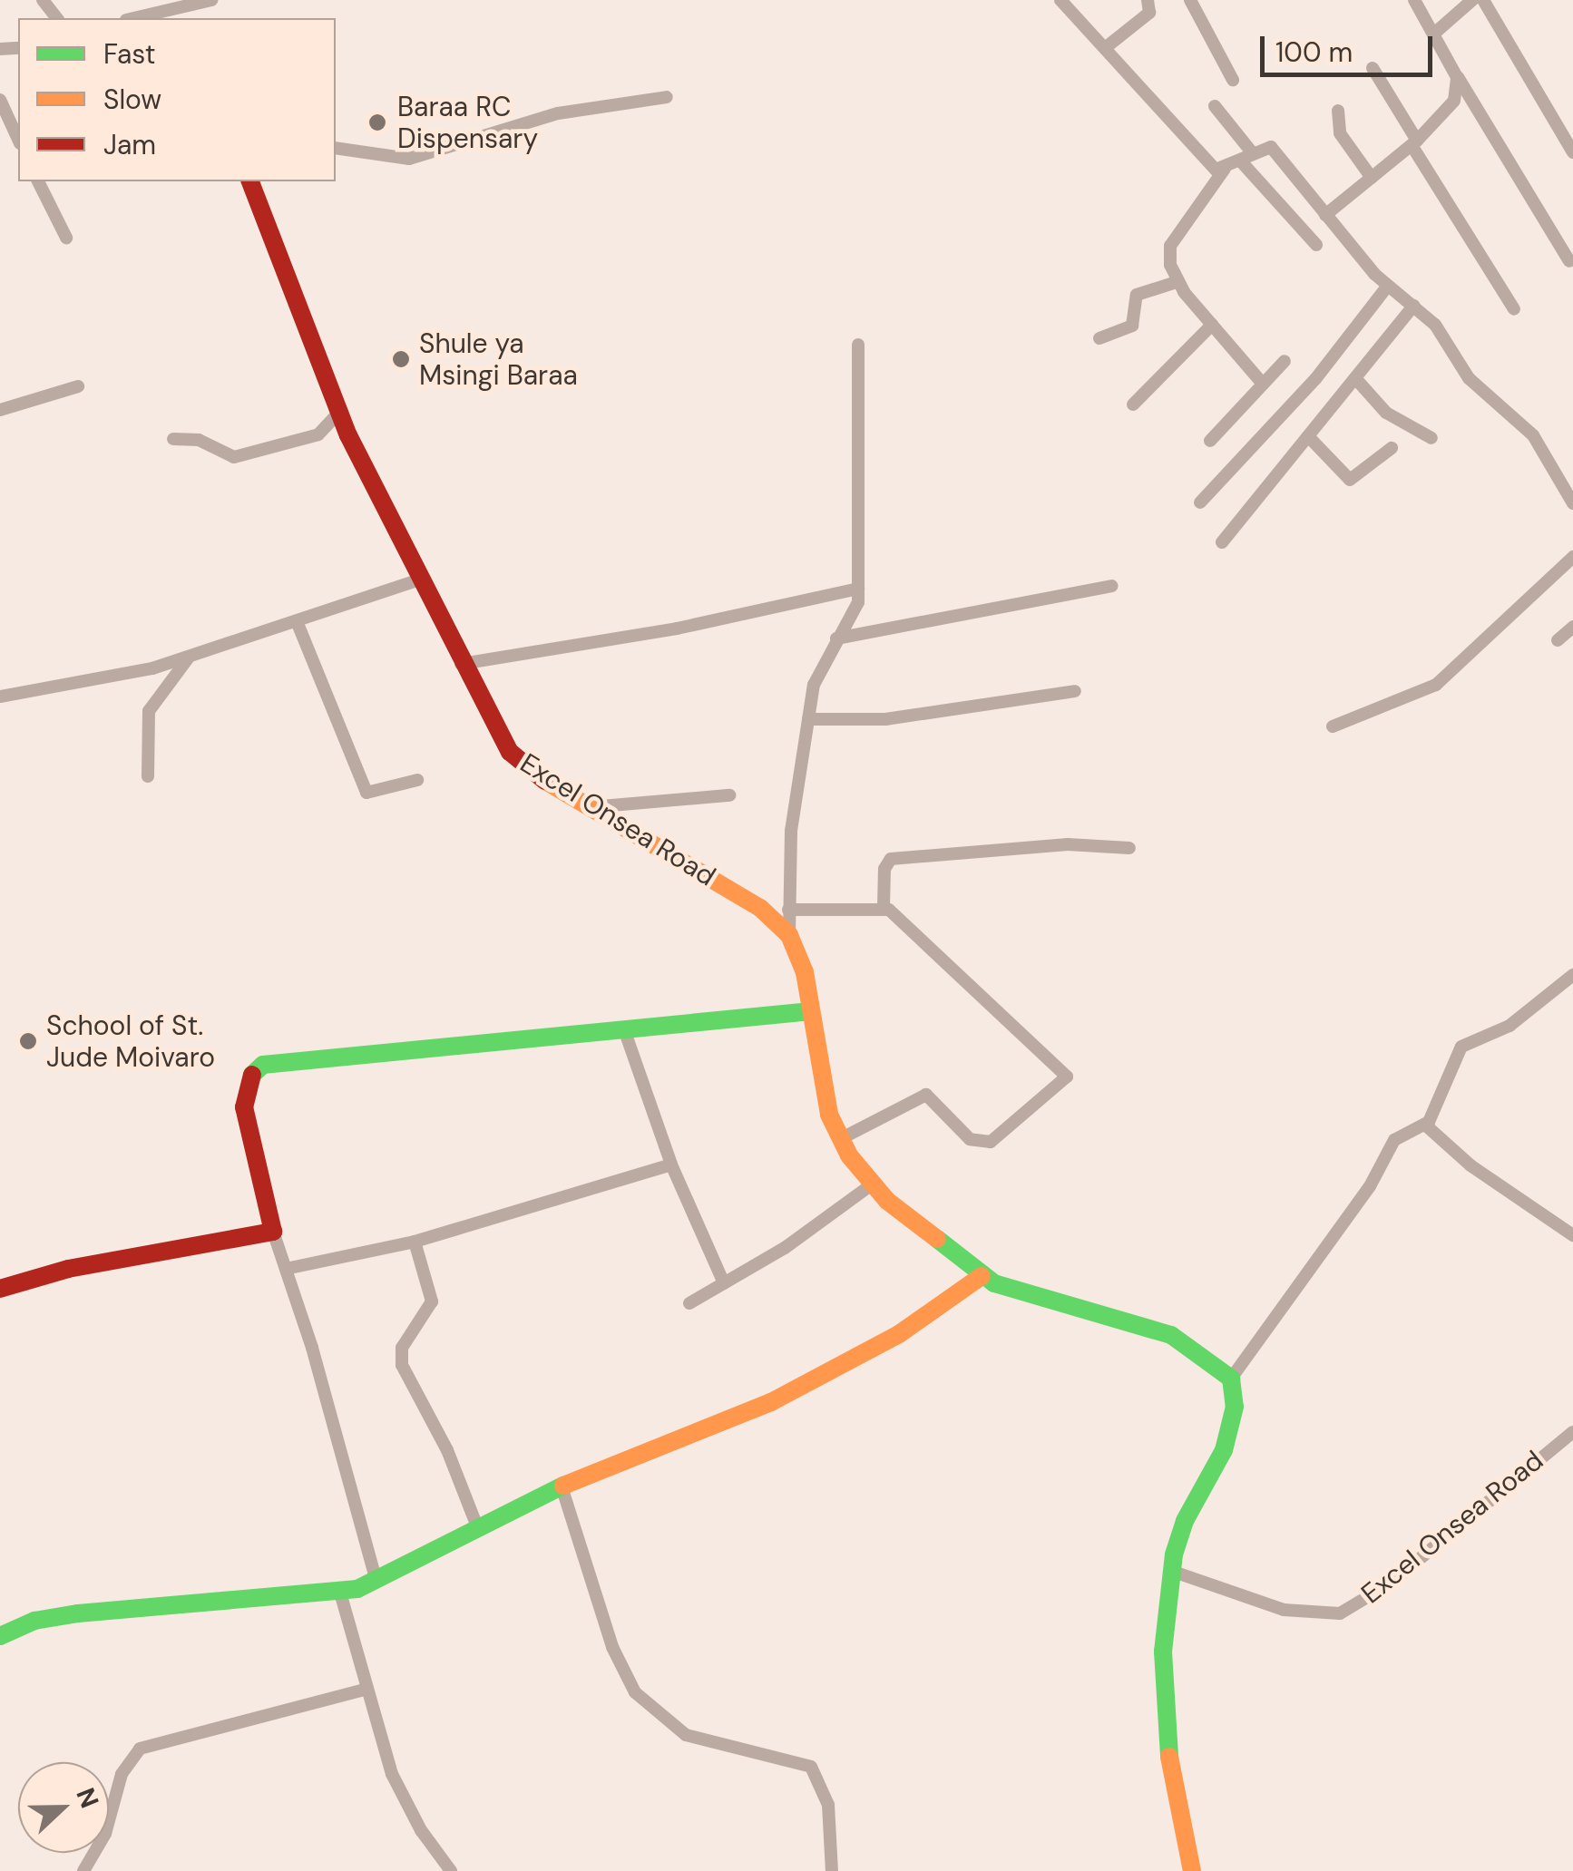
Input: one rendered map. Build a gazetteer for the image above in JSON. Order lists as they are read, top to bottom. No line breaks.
{"streets":{"street":["Excel Onsea Road"]},"places":["Baraa RC Dispensary","Shule ya Msingi Baraa","School of St. Jude Moivaro"],"legend":["Fast","Slow","Jam"],"scale_bar":"100 m","north":"right"}
